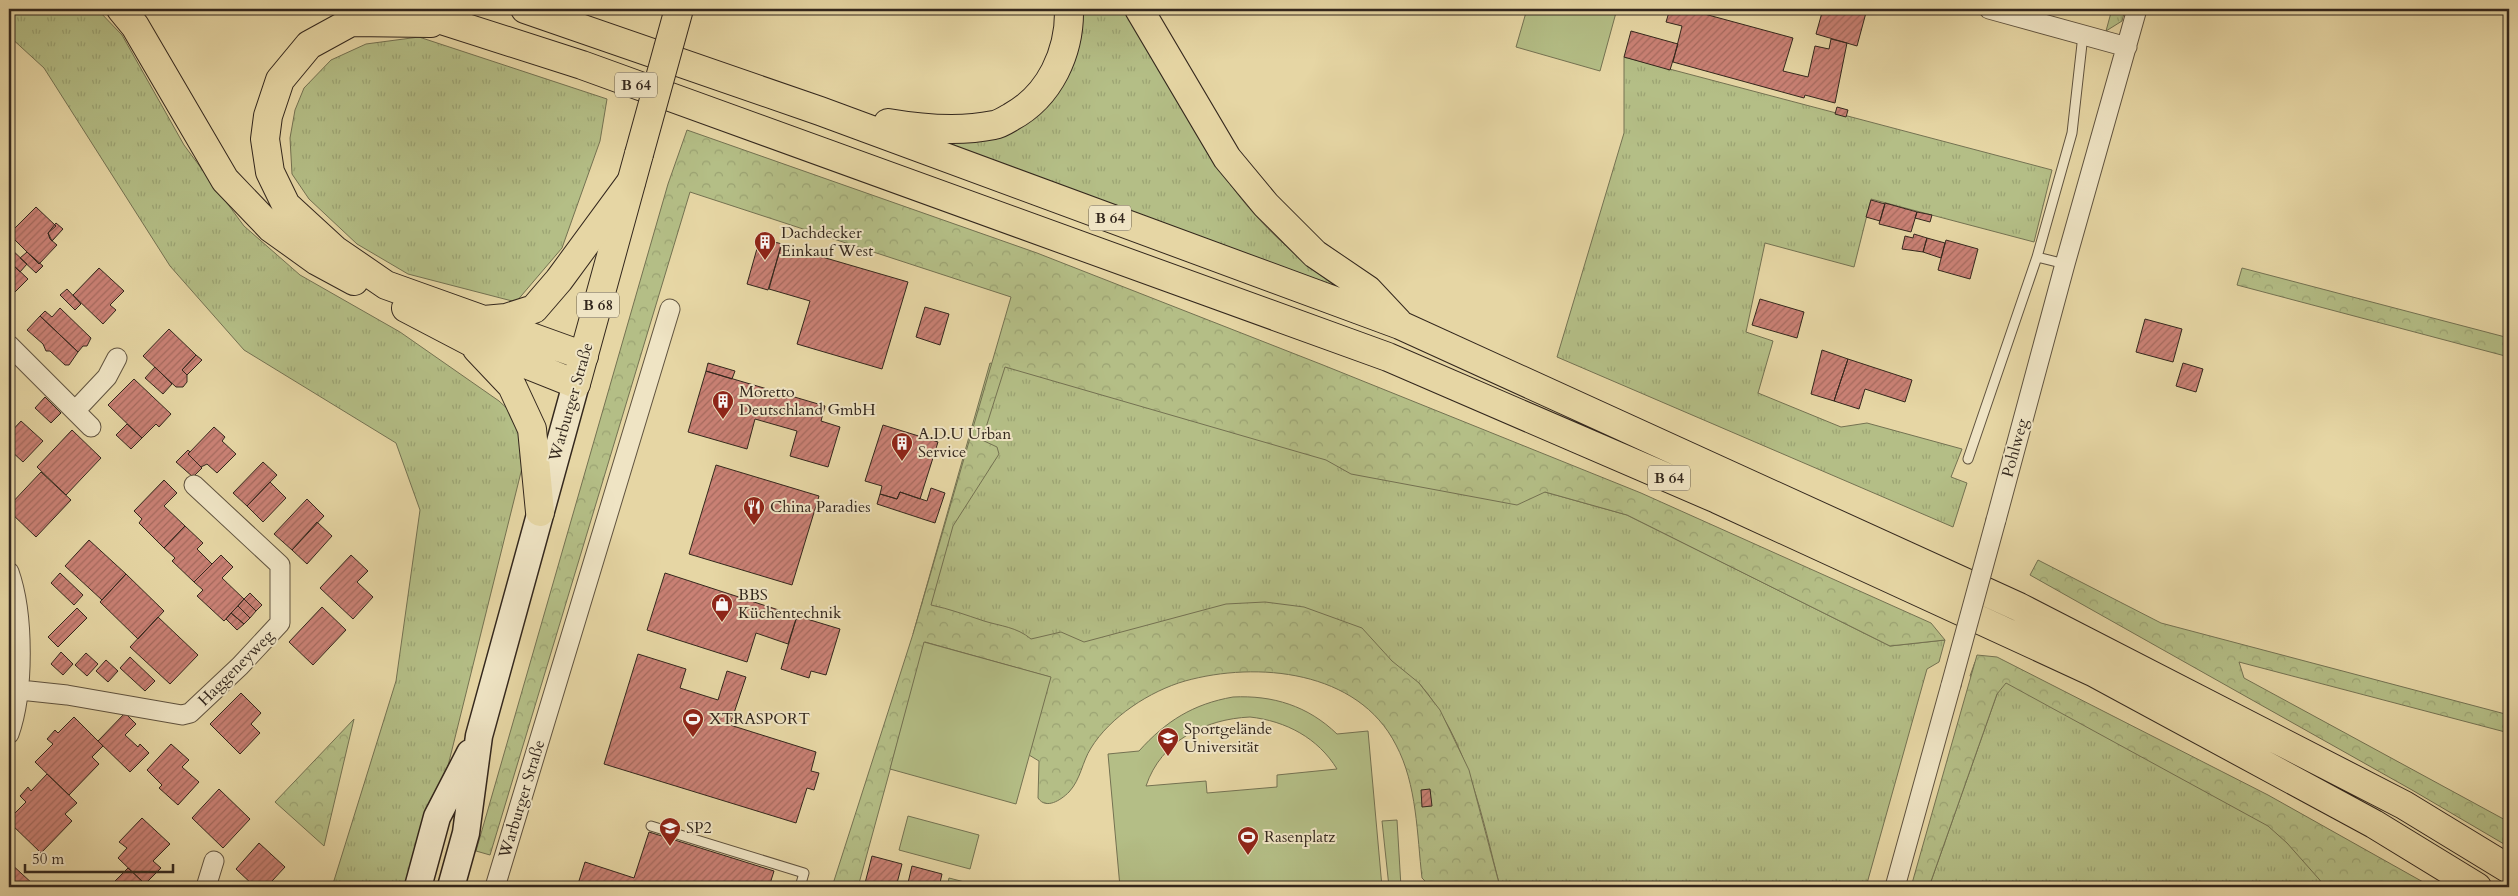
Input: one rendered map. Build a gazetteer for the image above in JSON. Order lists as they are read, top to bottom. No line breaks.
{"streets":{"main road":["B 64","B 68","Warburger Straße"],"street":["Pohlweg","Haggeneyweg"]},"places":{"building":["Dachdecker Einkauf West","Moretto Deutschland GmbH","A.D.U Urban Service"],"restaurant":["China Paradies"],"shop":["BBS Küchentechnik"],"sports":["XTRASPORT","Rasenplatz"],"school or university":["Sportgelände Universität","SP2"]},"scale_bar":"50 m"}
